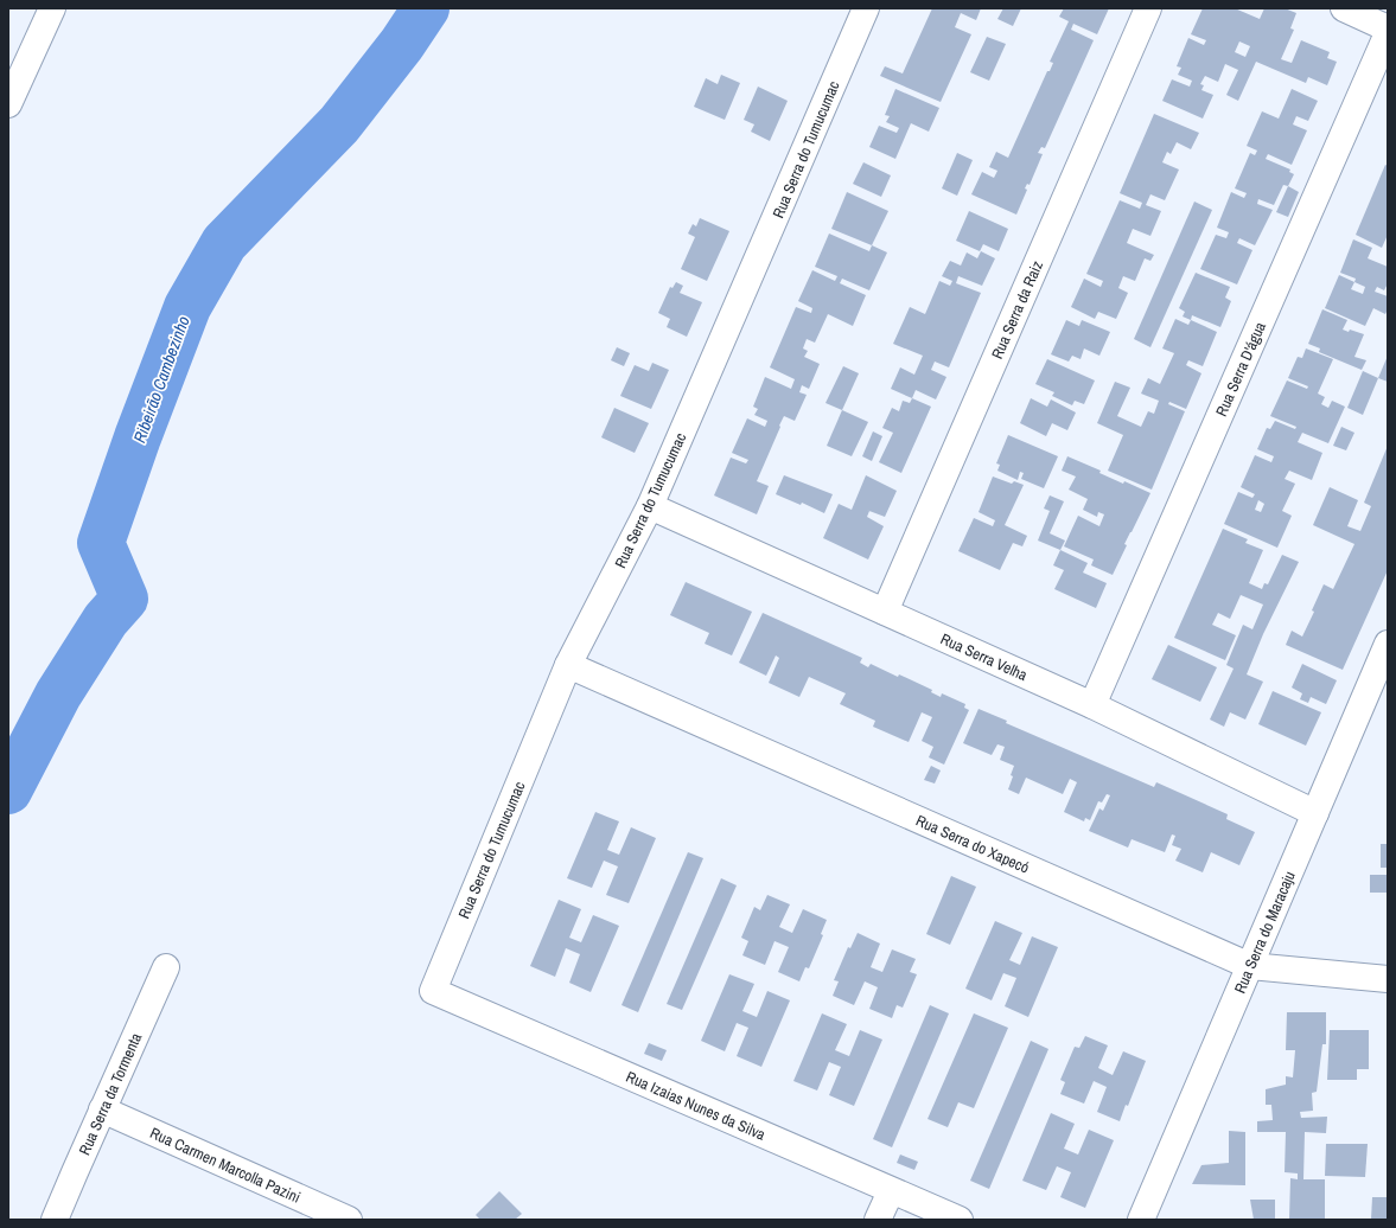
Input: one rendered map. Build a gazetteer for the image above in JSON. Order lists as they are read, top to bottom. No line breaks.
{"streets":{"street":["Rua Serra do Tumucumac","Rua Serra da Raiz","Rua Serra D'água","Rua Serra Velha","Rua Serra do Xapecó","Rua Serra do Maracaju","Rua Serra da Tormenta","Rua Izaias Nunes da Silva","Rua Carmen Marcolla Pazini"]},"crossings":[["Rua Serra do Tumucumac","Rua Serra Velha"],["Rua Serra do Tumucumac","Rua Serra do Xapecó"],["Rua Serra do Tumucumac","Rua Izaias Nunes da Silva"],["Rua Serra da Raiz","Rua Serra Velha"],["Rua Serra D'água","Rua Serra Velha"],["Rua Serra Velha","Rua Serra do Maracaju"],["Rua Serra do Xapecó","Rua Serra do Maracaju"],["Rua Serra da Tormenta","Rua Carmen Marcolla Pazini"]],"water":["Ribeirão Cambezinho"]}
